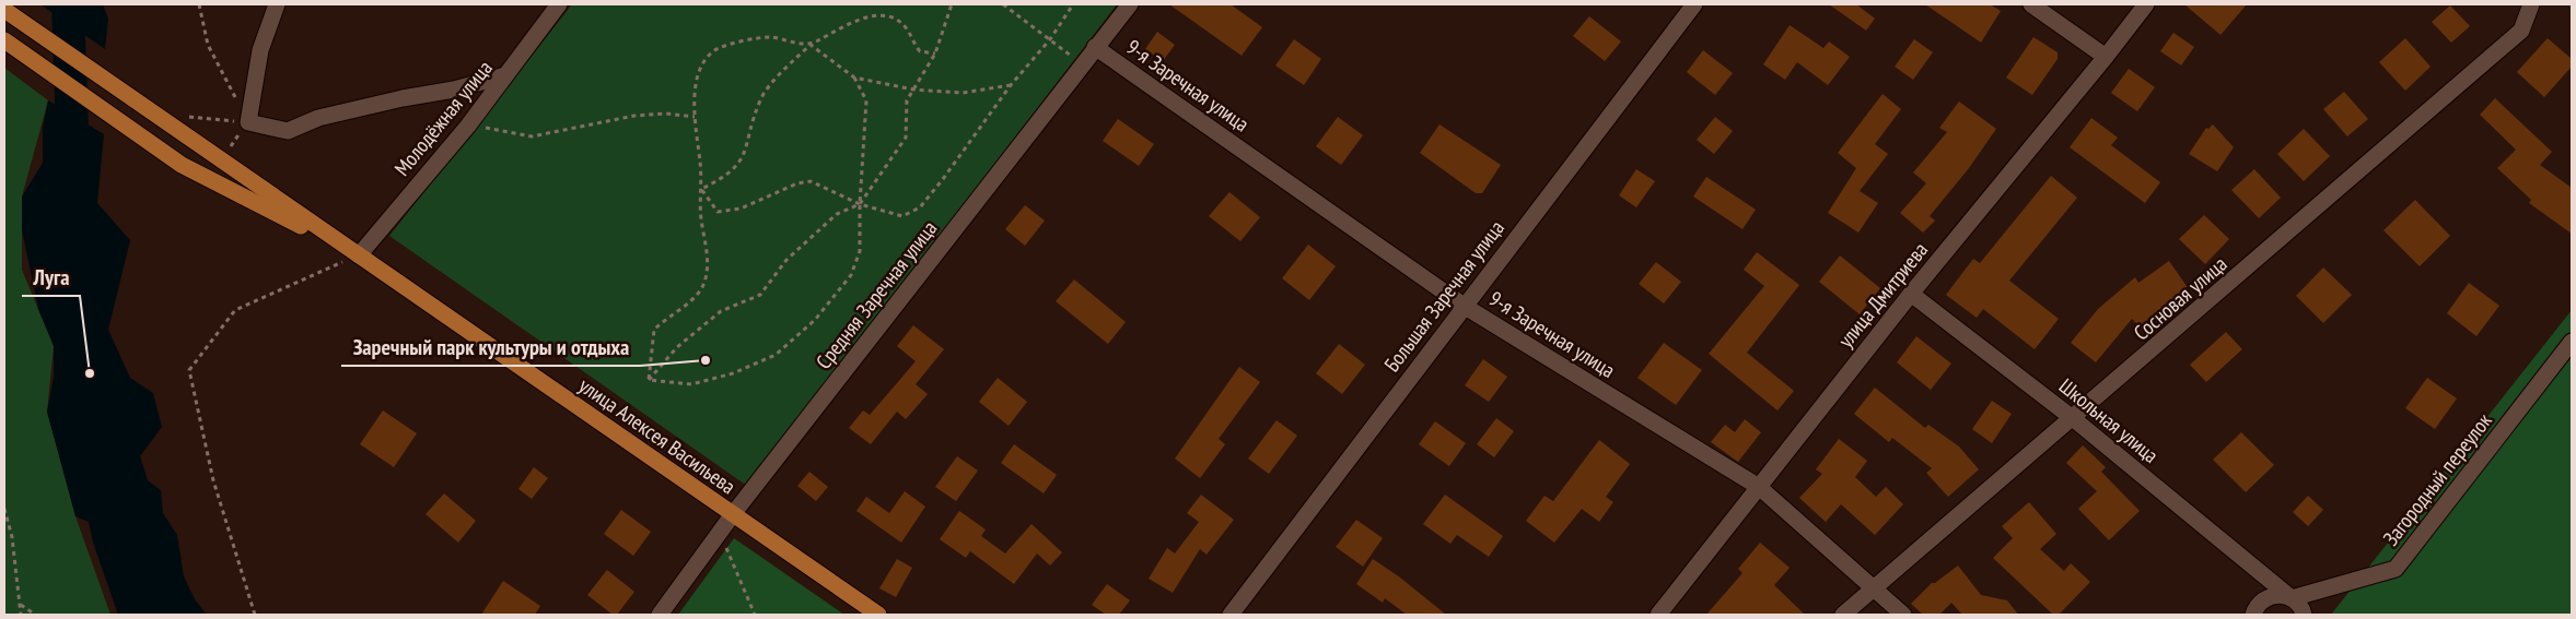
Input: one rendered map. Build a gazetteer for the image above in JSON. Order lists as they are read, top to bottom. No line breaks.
{"streets":{"main road":["улица Алексея Васильева"],"street":["9-я Заречная улица","Молодёжная улица","Средняя Заречная улица","улица Дмитриева","Большая Заречная улица","Сосновая улица","Школьная улица","Загородный переулок"]},"crossings":[["9-я Заречная улица","Средняя Заречная улица"],["9-я Заречная улица","улица Дмитриева"],["9-я Заречная улица","Большая Заречная улица"],["9-я Заречная улица","Сосновая улица"],["Молодёжная улица","улица Алексея Васильева"],["Средняя Заречная улица","улица Алексея Васильева"],["улица Дмитриева","Школьная улица"],["Сосновая улица","Школьная улица"],["Школьная улица","Загородный переулок"]],"places":["Заречный парк культуры и отдыха","Луга"]}
